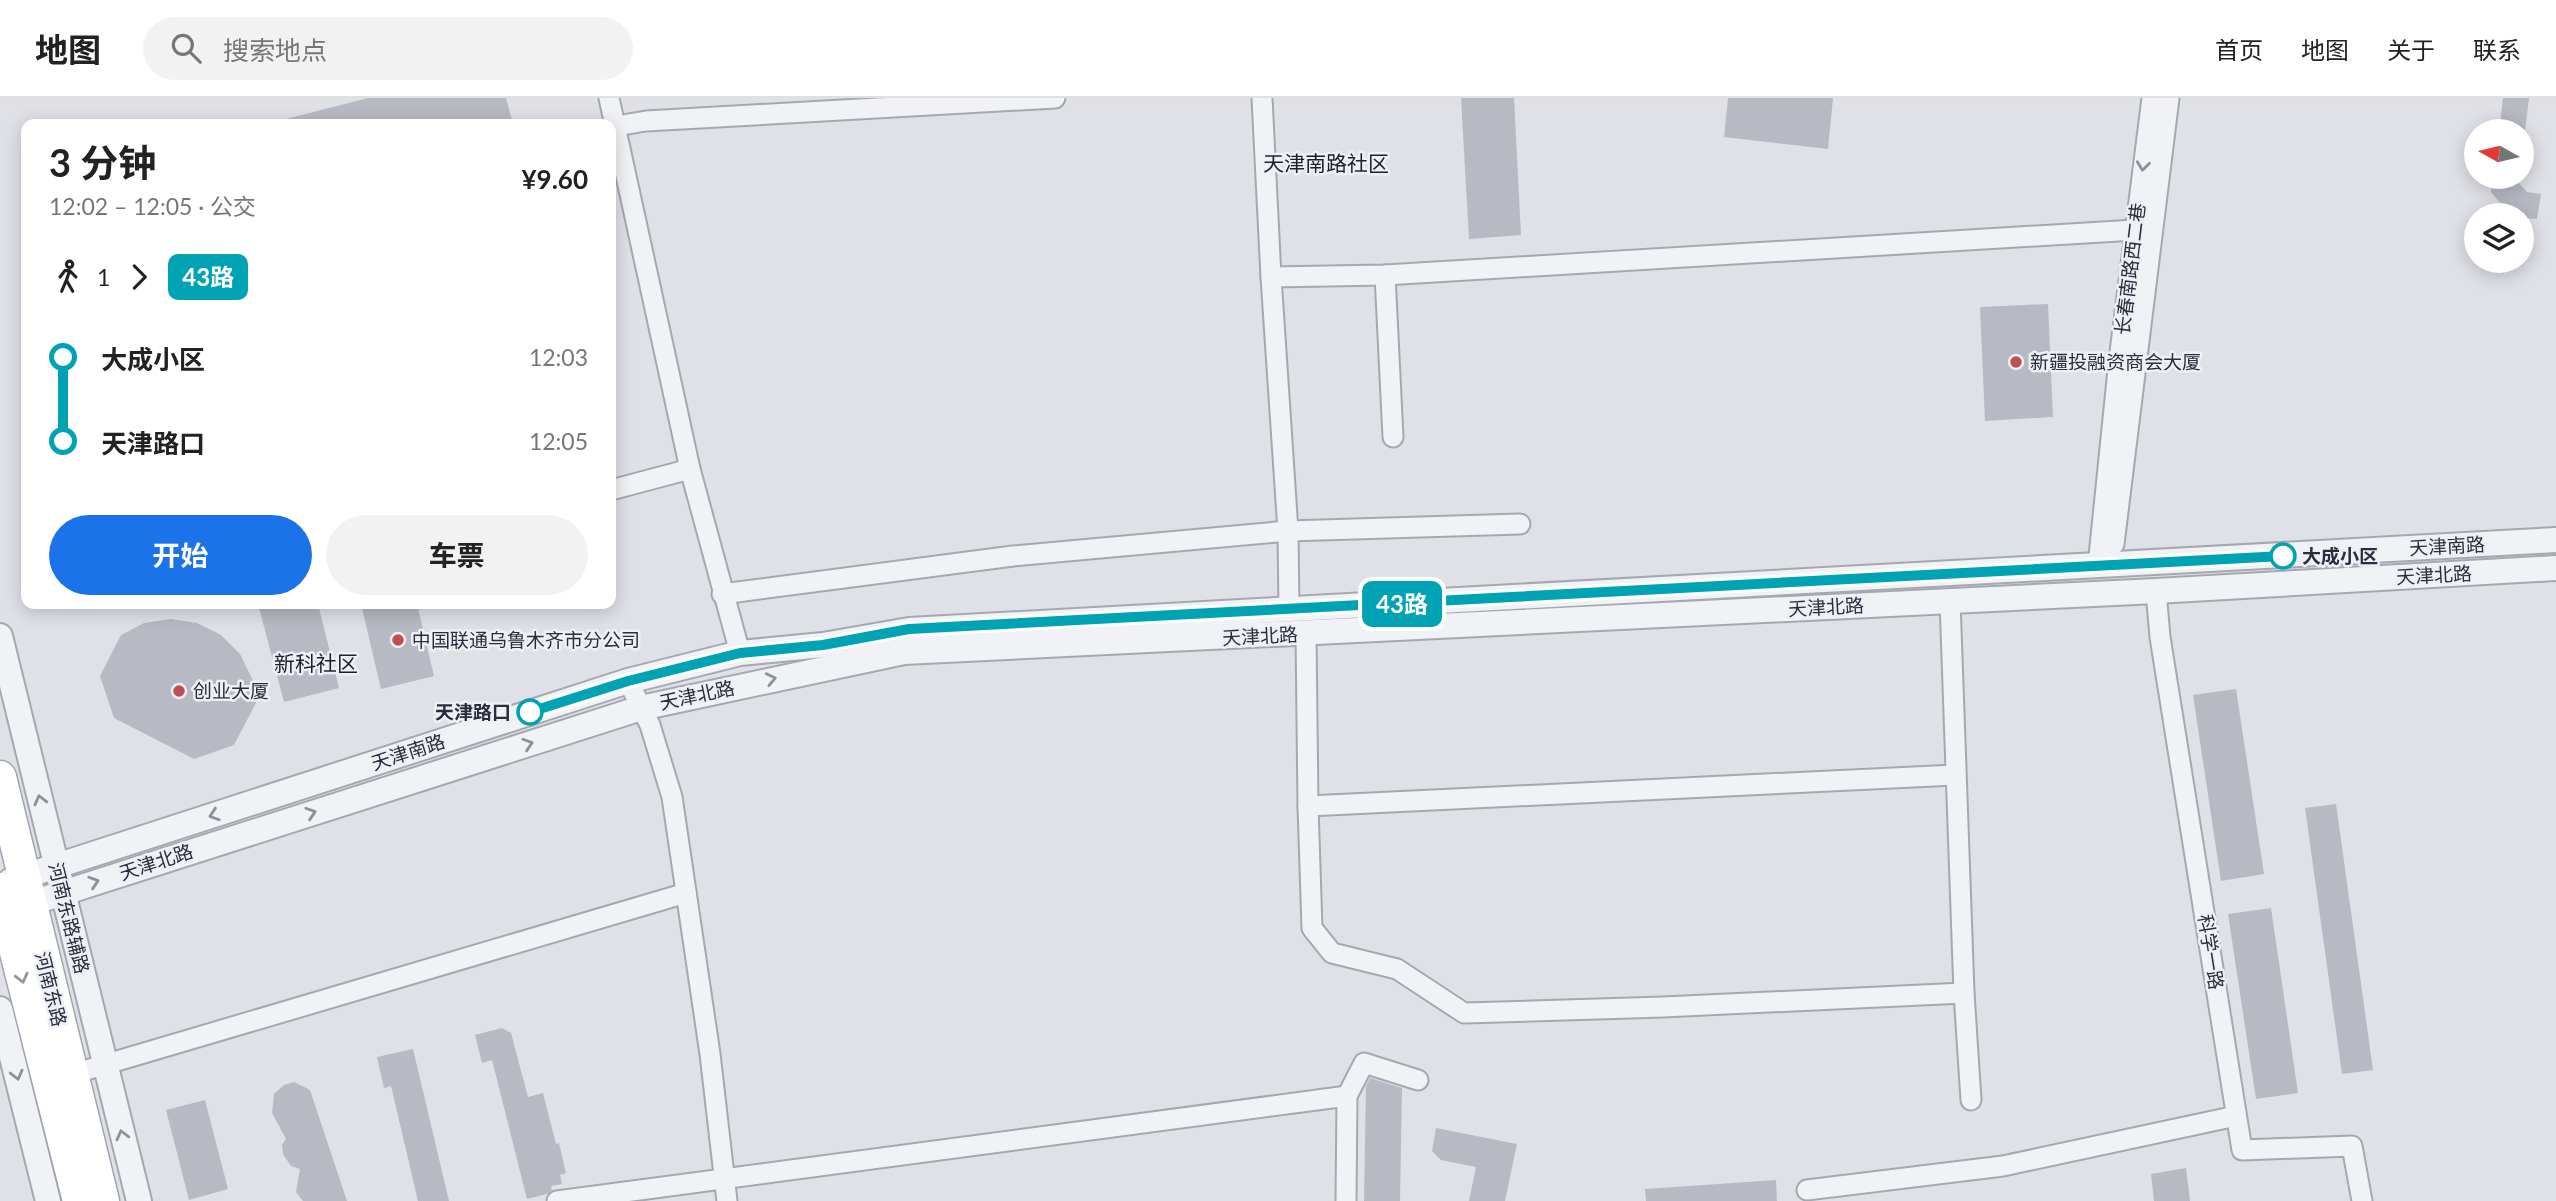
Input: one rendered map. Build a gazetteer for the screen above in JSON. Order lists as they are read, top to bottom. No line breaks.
{"streets":{"main road":["河南东路"],"street":["长春南路西二巷","天津南路","天津北路","河南东路辅路","科学一路"]},"crossings":[["长春南路西二巷","天津南路"],["天津南路","天津北路"],["天津南路","河南东路辅路"],["天津南路","河南东路"],["天津北路","河南东路辅路"],["天津北路","科学一路"],["天津北路","河南东路"]],"districts":["天津南路社区","新科社区"],"places":["新疆投融资商会大厦","大成小区","中国联通乌鲁木齐市分公司","创业大厦","天津路口"],"lines":["bus line 43路"],"north":"left","page":{"header":"地图","search":"搜索地点","nav":["首页","地图","关于","联系"],"on_map":"43路","heading":["3 分钟","12:02 – 12:05 · 公交","¥9.60"],"legs":["1","43路"],"list":[{"name":"大成小区","value":"12:03"},{"name":"天津路口","value":"12:05"}],"buttons":["开始","车票"]}}
